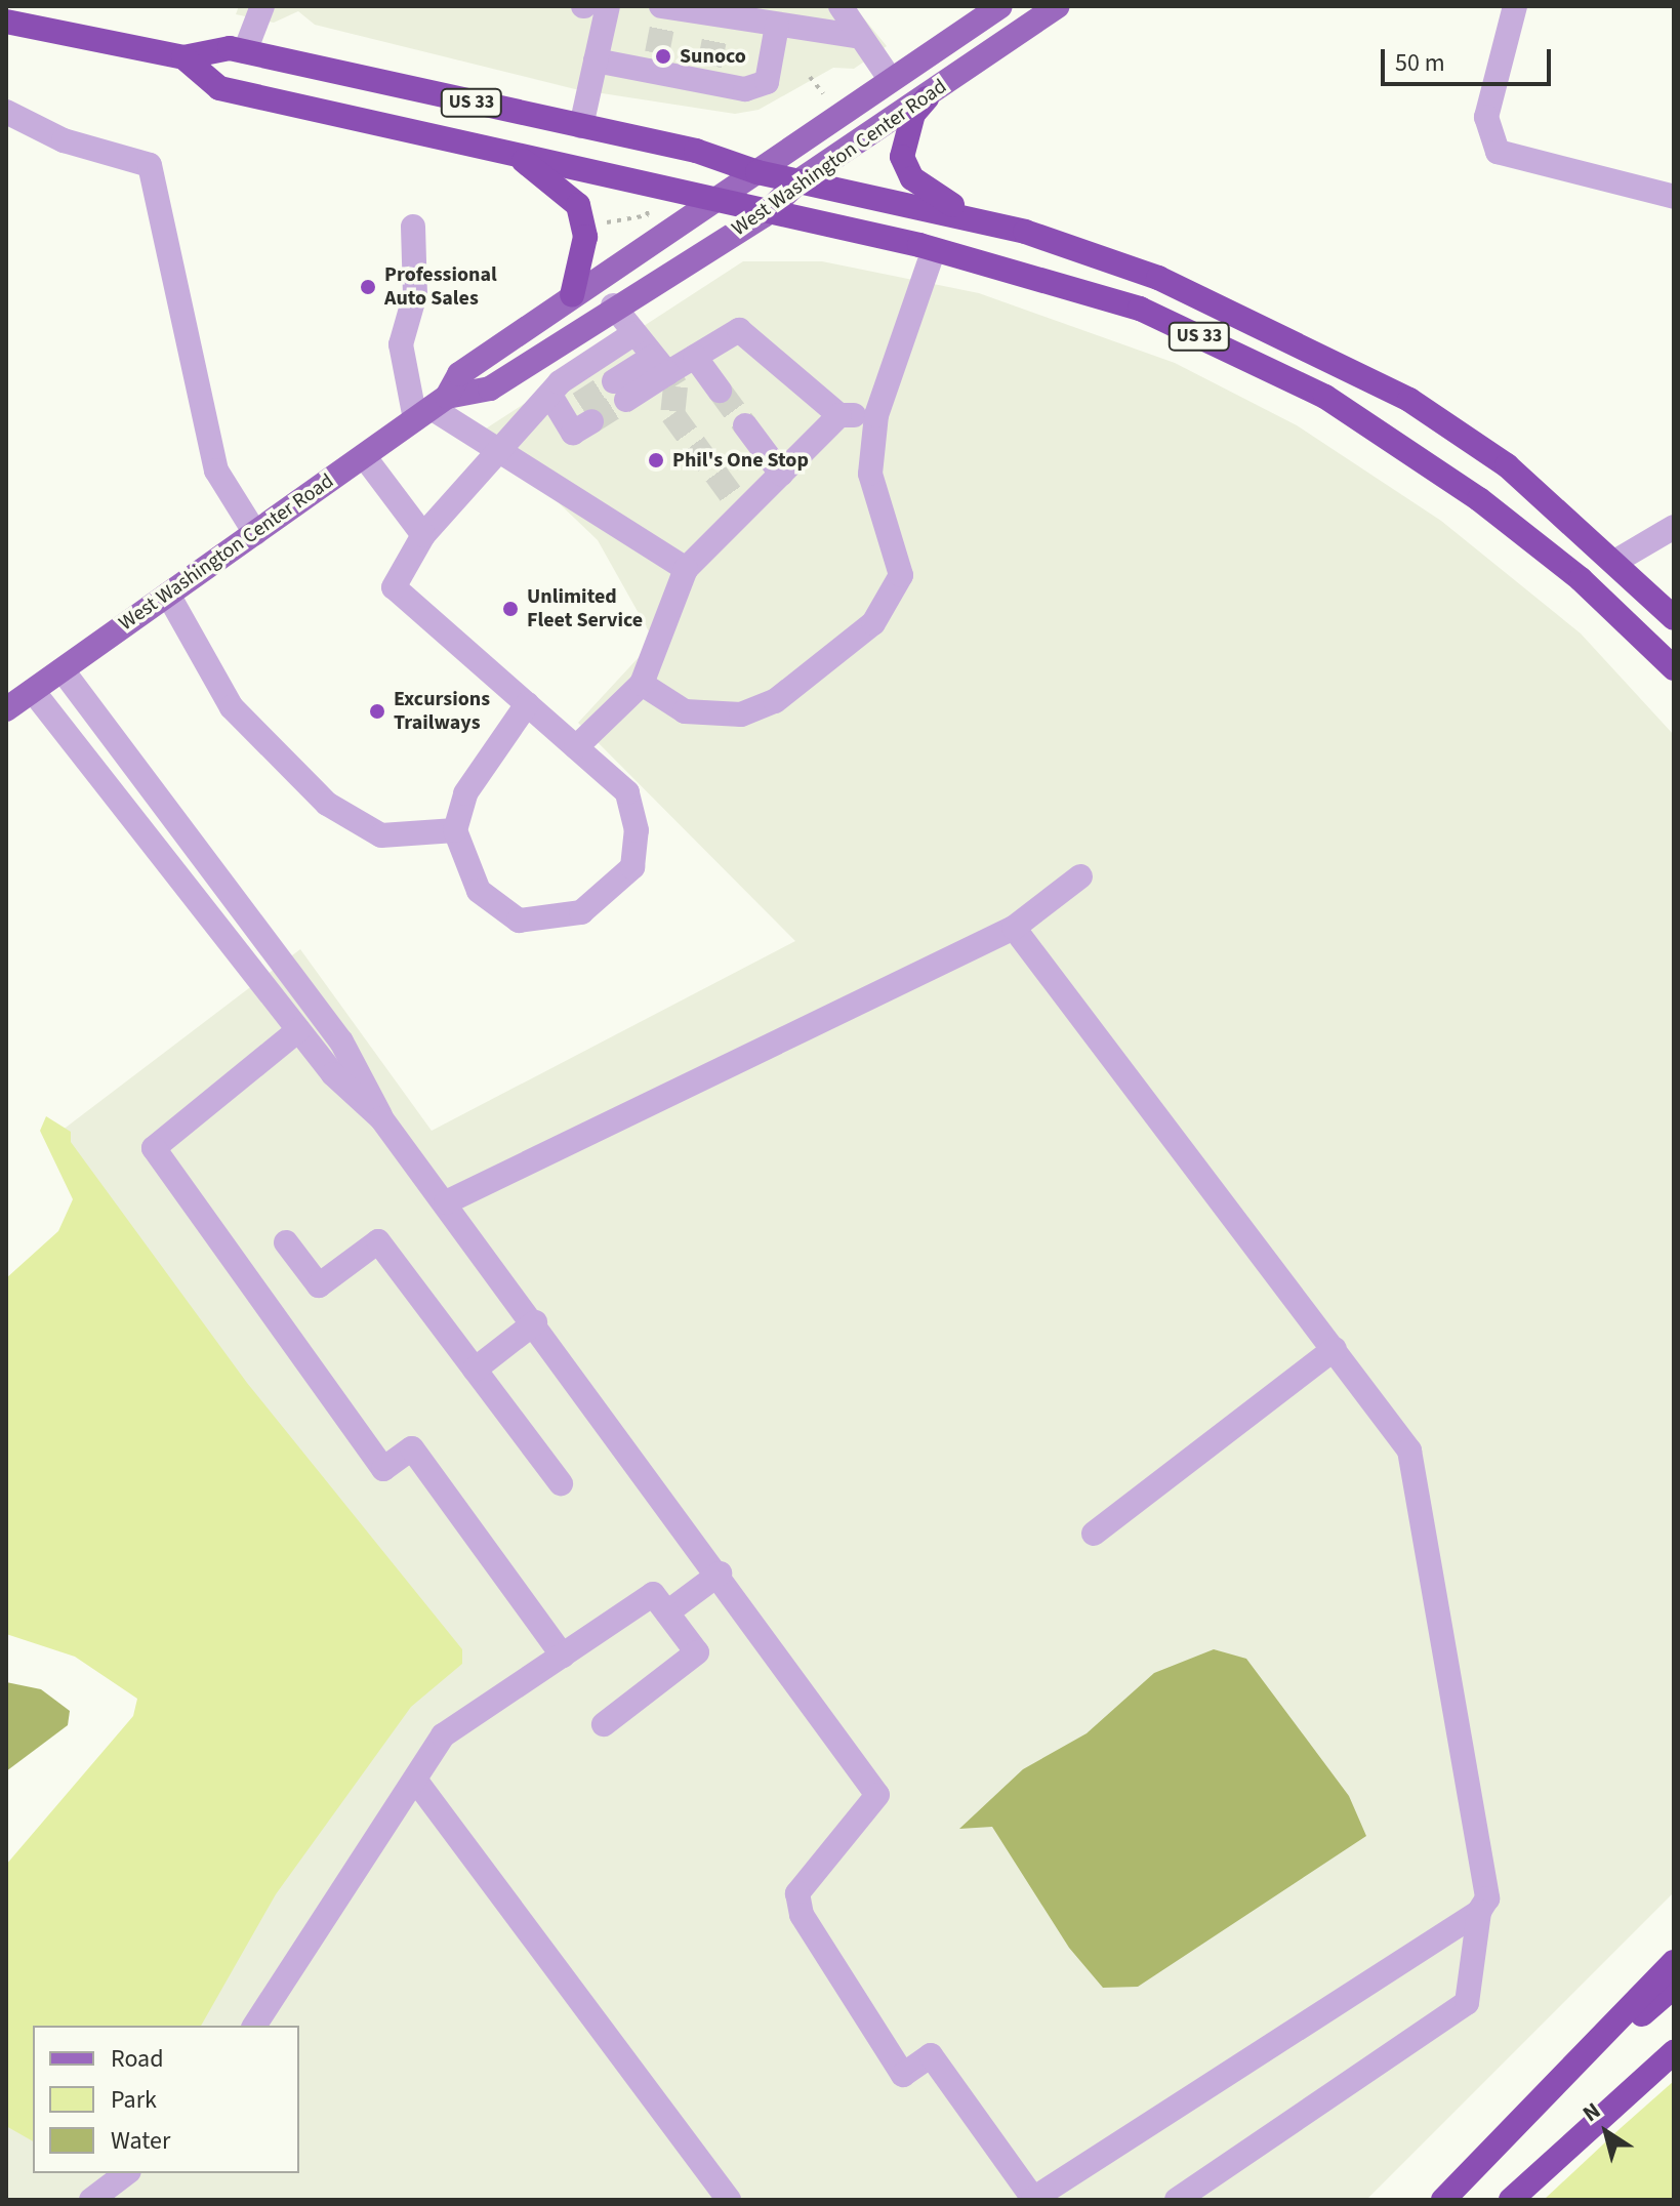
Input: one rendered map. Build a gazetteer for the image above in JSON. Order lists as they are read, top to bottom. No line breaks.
{"streets":{"highway":["US 33"],"main road":["West Washington Center Road"]},"crossings":[["US 33","West Washington Center Road"]],"places":["Sunoco","Professional Auto Sales","Phil's One Stop","Unlimited Fleet Service","Excursions Trailways"],"legend":["Road","Park","Water"],"scale_bar":"50 m","north":"top left"}
